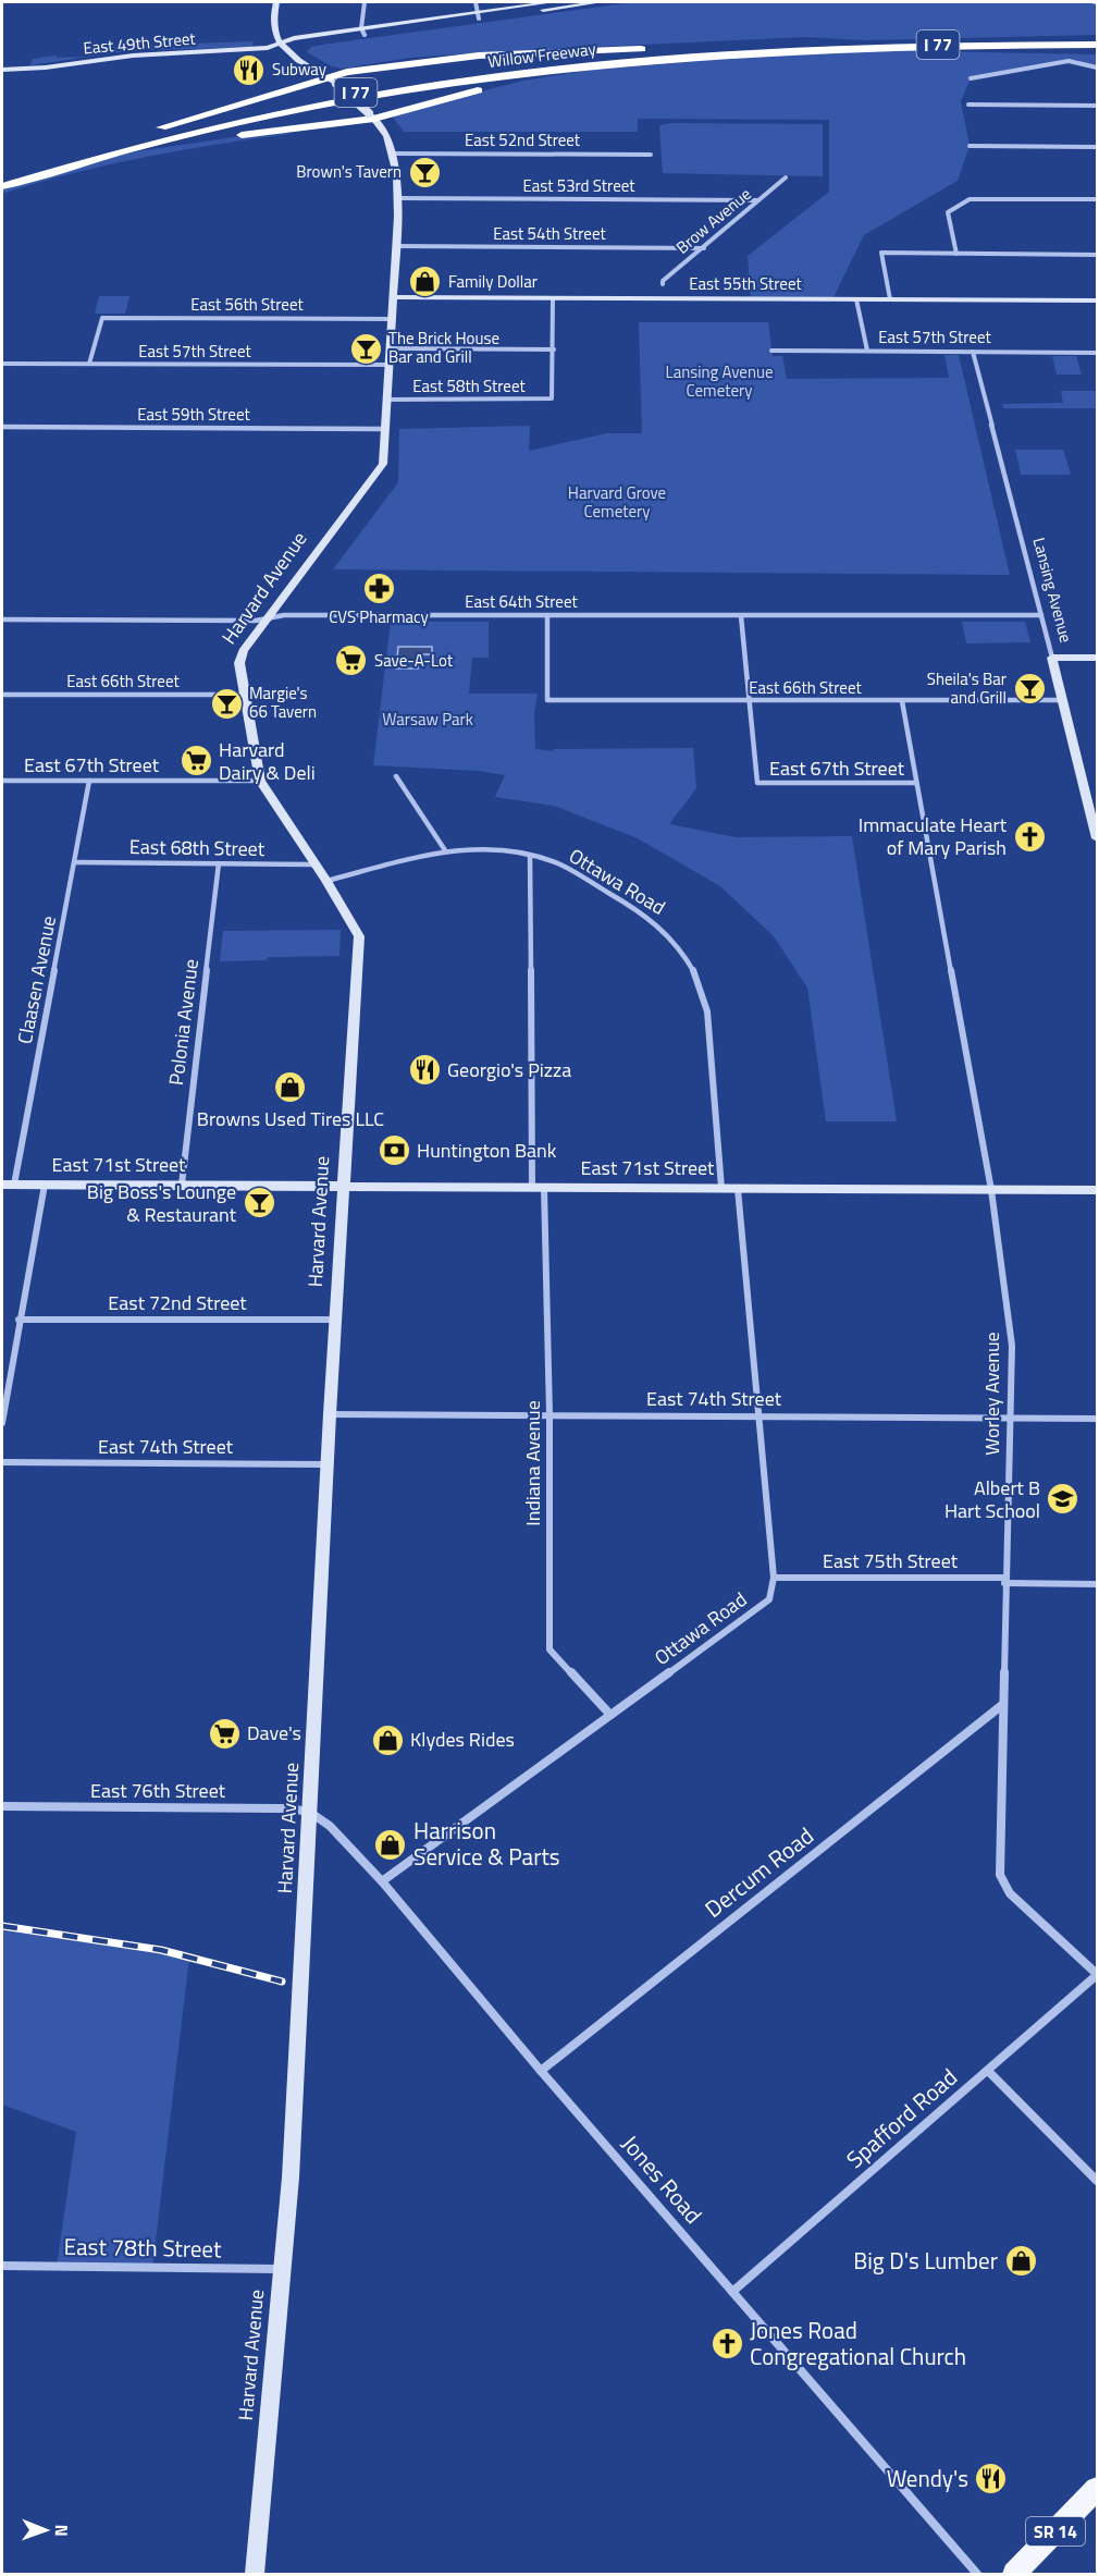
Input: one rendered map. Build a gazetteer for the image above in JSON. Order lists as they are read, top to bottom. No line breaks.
{"streets":{"highway":["I 77","Willow Freeway"],"main road":["East 49th Street","East 55th Street","Harvard Avenue","Lansing Avenue","East 71st Street","SR 14"],"street":["East 52nd Street","East 53rd Street","Brow Avenue","East 54th Street","East 56th Street","East 57th Street","East 58th Street","East 59th Street","East 64th Street","East 66th Street","East 67th Street","East 68th Street","Ottawa Road","Claasen Avenue","Polonia Avenue","East 72nd Street","Worley Avenue","East 74th Street","Indiana Avenue","East 75th Street","East 76th Street","Dercum Road","Spafford Road","Jones Road","East 78th Street"]},"crossings":[["East 49th Street","Harvard Avenue"],["East 52nd Street","Harvard Avenue"],["East 53rd Street","Brow Avenue"],["East 53rd Street","Harvard Avenue"],["Brow Avenue","East 54th Street"],["East 54th Street","Harvard Avenue"],["East 55th Street","Harvard Avenue"],["East 56th Street","East 57th Street"],["East 56th Street","Harvard Avenue"],["East 57th Street","Harvard Avenue"],["East 57th Street","Lansing Avenue"],["East 58th Street","Harvard Avenue"],["East 59th Street","Harvard Avenue"],["Harvard Avenue","East 64th Street"],["Harvard Avenue","East 66th Street"],["Harvard Avenue","East 67th Street"],["Harvard Avenue","East 68th Street"],["Harvard Avenue","Ottawa Road"],["Harvard Avenue","East 71st Street"],["Harvard Avenue","East 72nd Street"],["Harvard Avenue","East 74th Street"],["Harvard Avenue","East 76th Street"],["Harvard Avenue","Jones Road"],["Harvard Avenue","East 78th Street"],["Lansing Avenue","East 64th Street"],["Lansing Avenue","East 66th Street"],["East 64th Street","East 66th Street"],["East 66th Street","East 67th Street"],["East 66th Street","Worley Avenue"],["East 67th Street","Claasen Avenue"],["East 67th Street","Worley Avenue"],["East 68th Street","Claasen Avenue"],["East 68th Street","Polonia Avenue"],["Ottawa Road","East 71st Street"],["Ottawa Road","Indiana Avenue"],["Ottawa Road","East 75th Street"],["Ottawa Road","Jones Road"],["Claasen Avenue","East 71st Street"],["Polonia Avenue","East 71st Street"],["East 71st Street","Worley Avenue"],["East 71st Street","Indiana Avenue"],["Worley Avenue","East 74th Street"],["Worley Avenue","East 75th Street"],["Worley Avenue","Dercum Road"],["Worley Avenue","Spafford Road"],["East 74th Street","Indiana Avenue"],["East 76th Street","Jones Road"],["Dercum Road","Jones Road"],["Spafford Road","Jones Road"]],"parks":["Lansing Avenue Cemetery","Harvard Grove Cemetery","Warsaw Park"],"places":{"restaurant":["Subway","Georgio's Pizza","Wendy's"],"bar":["Brown's Tavern","The Brick House Bar and Grill","Sheila's Bar and Grill","Margie's 66 Tavern","Big Boss's Lounge & Restaurant"],"shop":["Family Dollar","Browns Used Tires LLC","Klydes Rides","Harrison Service & Parts","Big D's Lumber"],"pharmacy":["CVS Pharmacy"],"supermarket":["Save-A-Lot","Harvard Dairy & Deli","Dave's"],"church":["Immaculate Heart of Mary Parish","Jones Road Congregational Church"],"bank":["Huntington Bank"],"school or university":["Albert B Hart School"]},"north":"right"}
